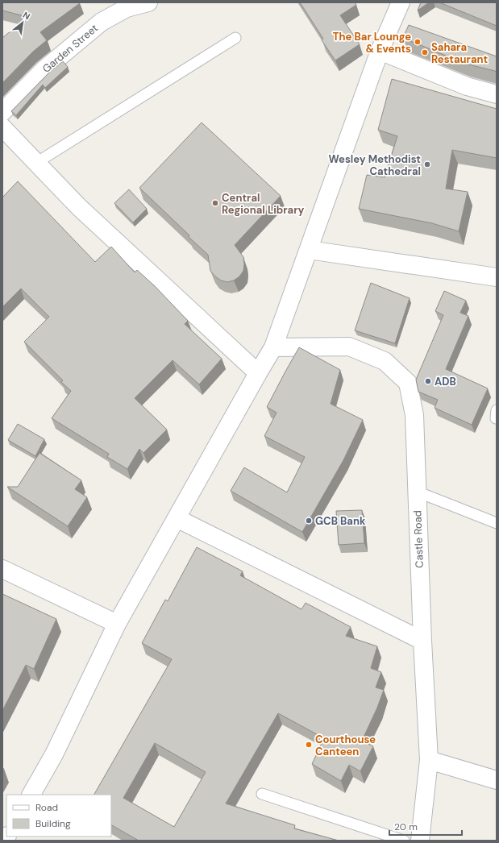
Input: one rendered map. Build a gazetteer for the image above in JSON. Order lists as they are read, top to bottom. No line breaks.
{"streets":{"street":["Garden Street","Castle Road"]},"places":["The Bar Lounge & Events","Sahara Restaurant","Wesley Methodist Cathedral","Central Regional Library","ADB","GCB Bank","Courthouse Canteen"],"legend":["Road","Building"],"scale_bar":"20 m","north":"top right"}
